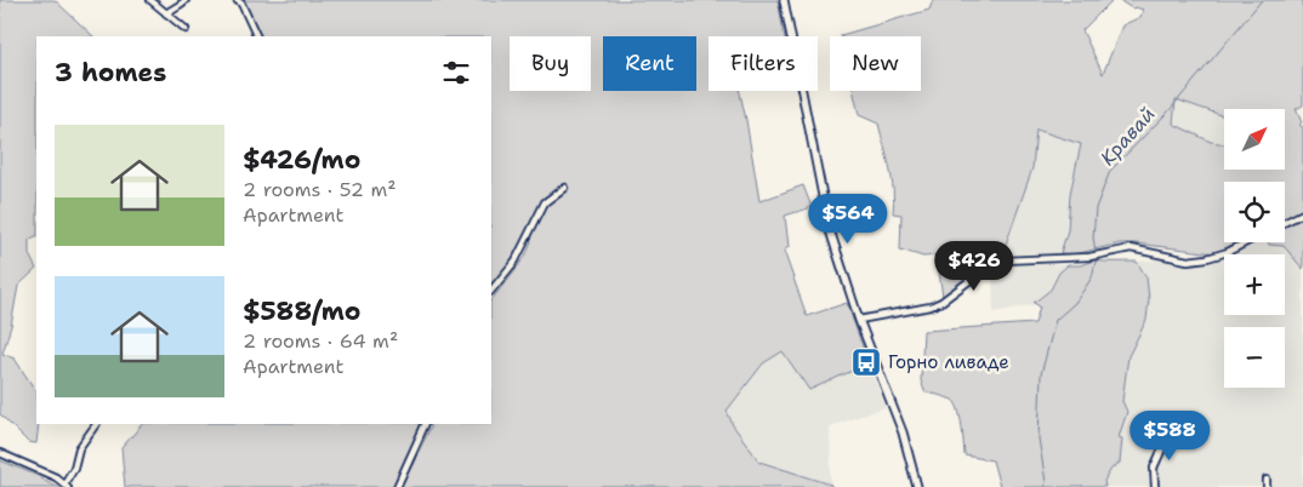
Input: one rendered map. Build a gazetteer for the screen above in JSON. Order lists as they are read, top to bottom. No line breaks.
{"water":["Кравай"],"places":{"bus stop":["Горно ливаде"]},"north":"top right","page":{"chip":["Buy","Rent","Filters","New"],"heading":"3 homes","map_buttons":["+","−"],"list":[{"name":"$426/mo","note":"2 rooms · 52 m² · Apartment"},{"name":"$588/mo","note":"2 rooms · 64 m² · Apartment"}],"price":["$564","$426","$588"]}}
